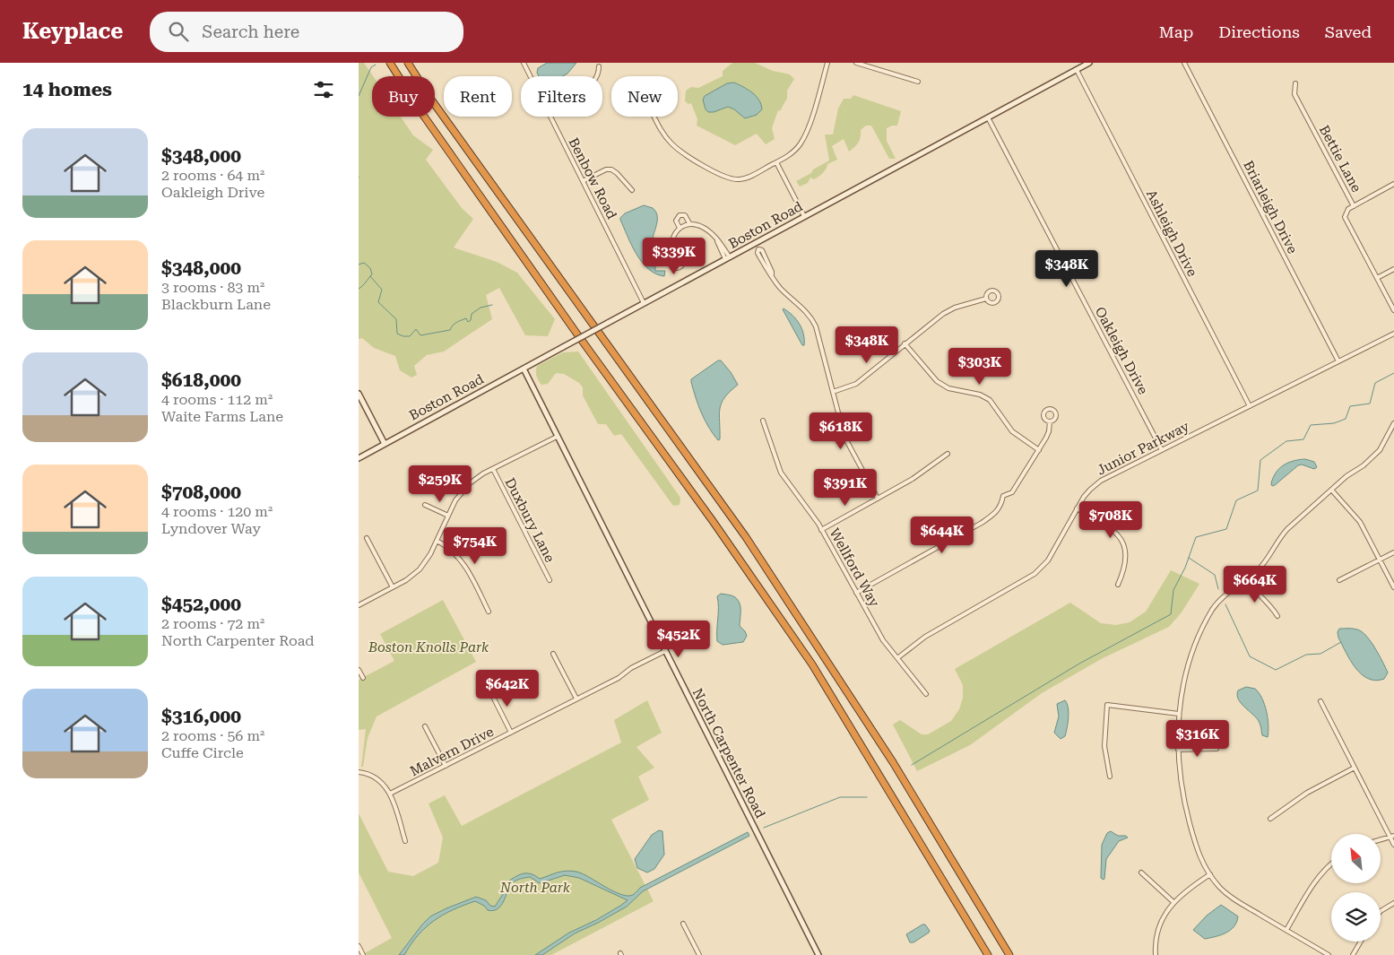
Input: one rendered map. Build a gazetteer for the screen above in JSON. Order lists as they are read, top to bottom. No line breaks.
{"streets":{"street":["Bettie Lane","Benbow Road","Briarleigh Drive","Boston Road","Ashleigh Drive","Oakleigh Drive","Junior Parkway","Duxbury Lane","Wellford Way","Malvern Drive","North Carpenter Road"]},"crossings":[["Benbow Road","Boston Road"],["Briarleigh Drive","Junior Parkway"],["Boston Road","Ashleigh Drive"],["Boston Road","Oakleigh Drive"],["Boston Road","North Carpenter Road"],["Ashleigh Drive","Junior Parkway"],["Oakleigh Drive","Junior Parkway"],["Junior Parkway","Wellford Way"],["Malvern Drive","North Carpenter Road"]],"parks":["Boston Knolls Park","North Park"],"north":"top left","page":{"header":"Keyplace","search":"Search here","nav":["Map","Directions","Saved"],"heading":"14 homes","chip":["Buy","Rent","Filters","New"],"list":[{"name":"$348,000","note":"2 rooms · 64 m² · Oakleigh Drive"},{"name":"$348,000","note":"3 rooms · 83 m² · Blackburn Lane"},{"name":"$618,000","note":"4 rooms · 112 m² · Waite Farms Lane"},{"name":"$708,000","note":"4 rooms · 120 m² · Lyndover Way"},{"name":"$452,000","note":"2 rooms · 72 m² · North Carpenter Road"},{"name":"$316,000","note":"2 rooms · 56 m² · Cuffe Circle"}],"price":["$339K","$348K","$348K","$303K","$618K","$259K","$391K","$708K","$644K","$754K","$664K","$452K","$642K","$316K"]}}
